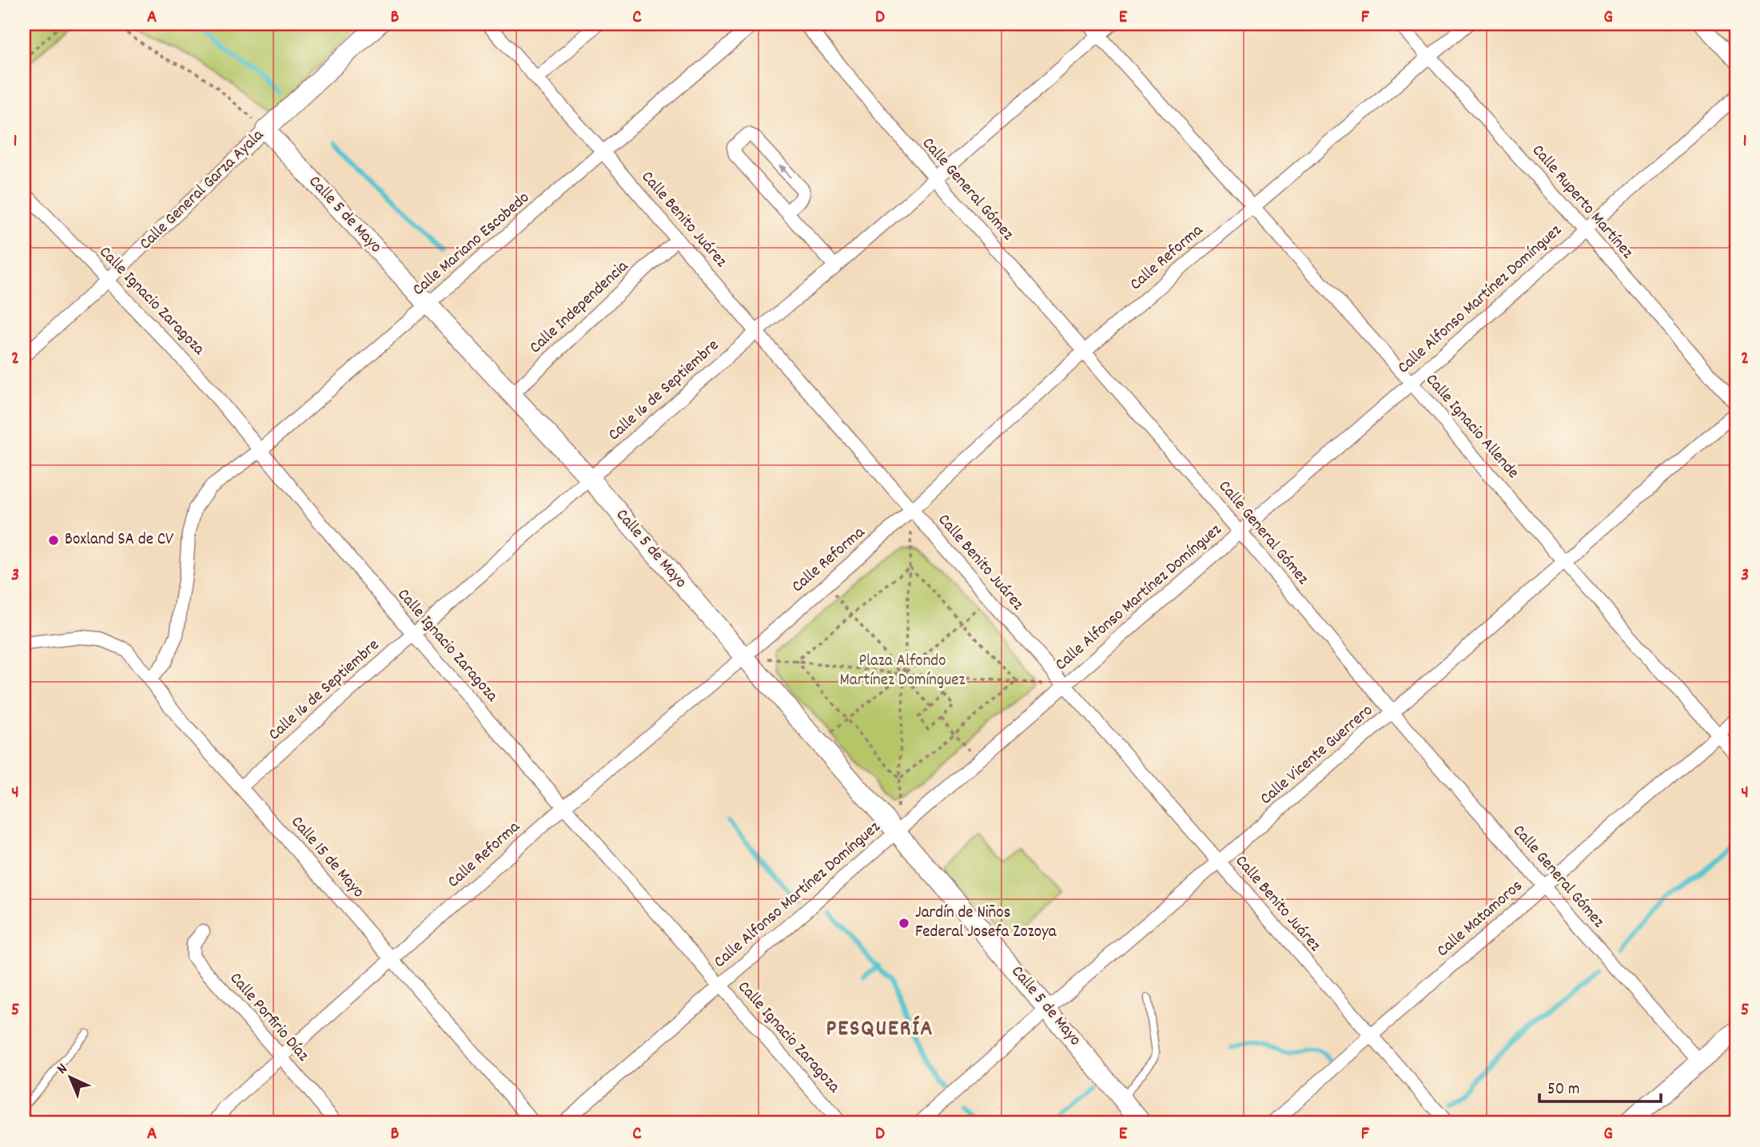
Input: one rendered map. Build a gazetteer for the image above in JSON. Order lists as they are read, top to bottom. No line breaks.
{"streets":{"street":["Calle General Gómez","Calle General Garza Ayala","Calle Ruperto Martínez","Calle 5 de Mayo","Calle Benito Juárez","Calle Mariano Escobedo","Calle Reforma","Calle Alfonso Martínez Domínguez","Calle Ignacio Zaragoza","Calle Independencia","Calle 16 de Septiembre","Calle Ignacio Allende","Calle Vicente Guerrero","Calle 15 de Mayo","Calle Matamoros","Calle Porfirio Díaz"]},"crossings":[["Calle General Gómez","Calle Reforma"],["Calle General Gómez","Calle Alfonso Martínez Domínguez"],["Calle General Gómez","Calle 16 de Septiembre"],["Calle General Gómez","Calle Vicente Guerrero"],["Calle General Gómez","Calle Matamoros"],["Calle General Garza Ayala","Calle 5 de Mayo"],["Calle General Garza Ayala","Calle Ignacio Zaragoza"],["Calle Ruperto Martínez","Calle Reforma"],["Calle Ruperto Martínez","Calle Alfonso Martínez Domínguez"],["Calle 5 de Mayo","Calle Mariano Escobedo"],["Calle 5 de Mayo","Calle Reforma"],["Calle 5 de Mayo","Calle Alfonso Martínez Domínguez"],["Calle 5 de Mayo","Calle Independencia"],["Calle 5 de Mayo","Calle 16 de Septiembre"],["Calle 5 de Mayo","Calle Vicente Guerrero"],["Calle Benito Juárez","Calle Mariano Escobedo"],["Calle Benito Juárez","Calle Reforma"],["Calle Benito Juárez","Calle Alfonso Martínez Domínguez"],["Calle Benito Juárez","Calle 16 de Septiembre"],["Calle Benito Juárez","Calle Vicente Guerrero"],["Calle Benito Juárez","Calle Matamoros"],["Calle Mariano Escobedo","Calle Ignacio Zaragoza"],["Calle Mariano Escobedo","Calle 15 de Mayo"],["Calle Reforma","Calle Ignacio Zaragoza"],["Calle Reforma","Calle Ignacio Allende"],["Calle Reforma","Calle 15 de Mayo"],["Calle Reforma","Calle Porfirio Díaz"],["Calle Alfonso Martínez Domínguez","Calle Ignacio Zaragoza"],["Calle Alfonso Martínez Domínguez","Calle Ignacio Allende"],["Calle Ignacio Zaragoza","Calle 16 de Septiembre"],["Calle 16 de Septiembre","Calle Ignacio Allende"],["Calle 16 de Septiembre","Calle 15 de Mayo"],["Calle Ignacio Allende","Calle Vicente Guerrero"],["Calle Ignacio Allende","Calle Matamoros"]],"districts":["PESQUERÍA"],"parks":["Plaza Alfondo Martínez Domínguez"],"places":["Boxland SA de CV","Jardín de Niños Federal Josefa Zozoya"],"scale_bar":"50 m","north":"top left","grid":{"columns":["A","B","C","D","E","F","G"],"rows":["1","2","3","4","5"]}}
